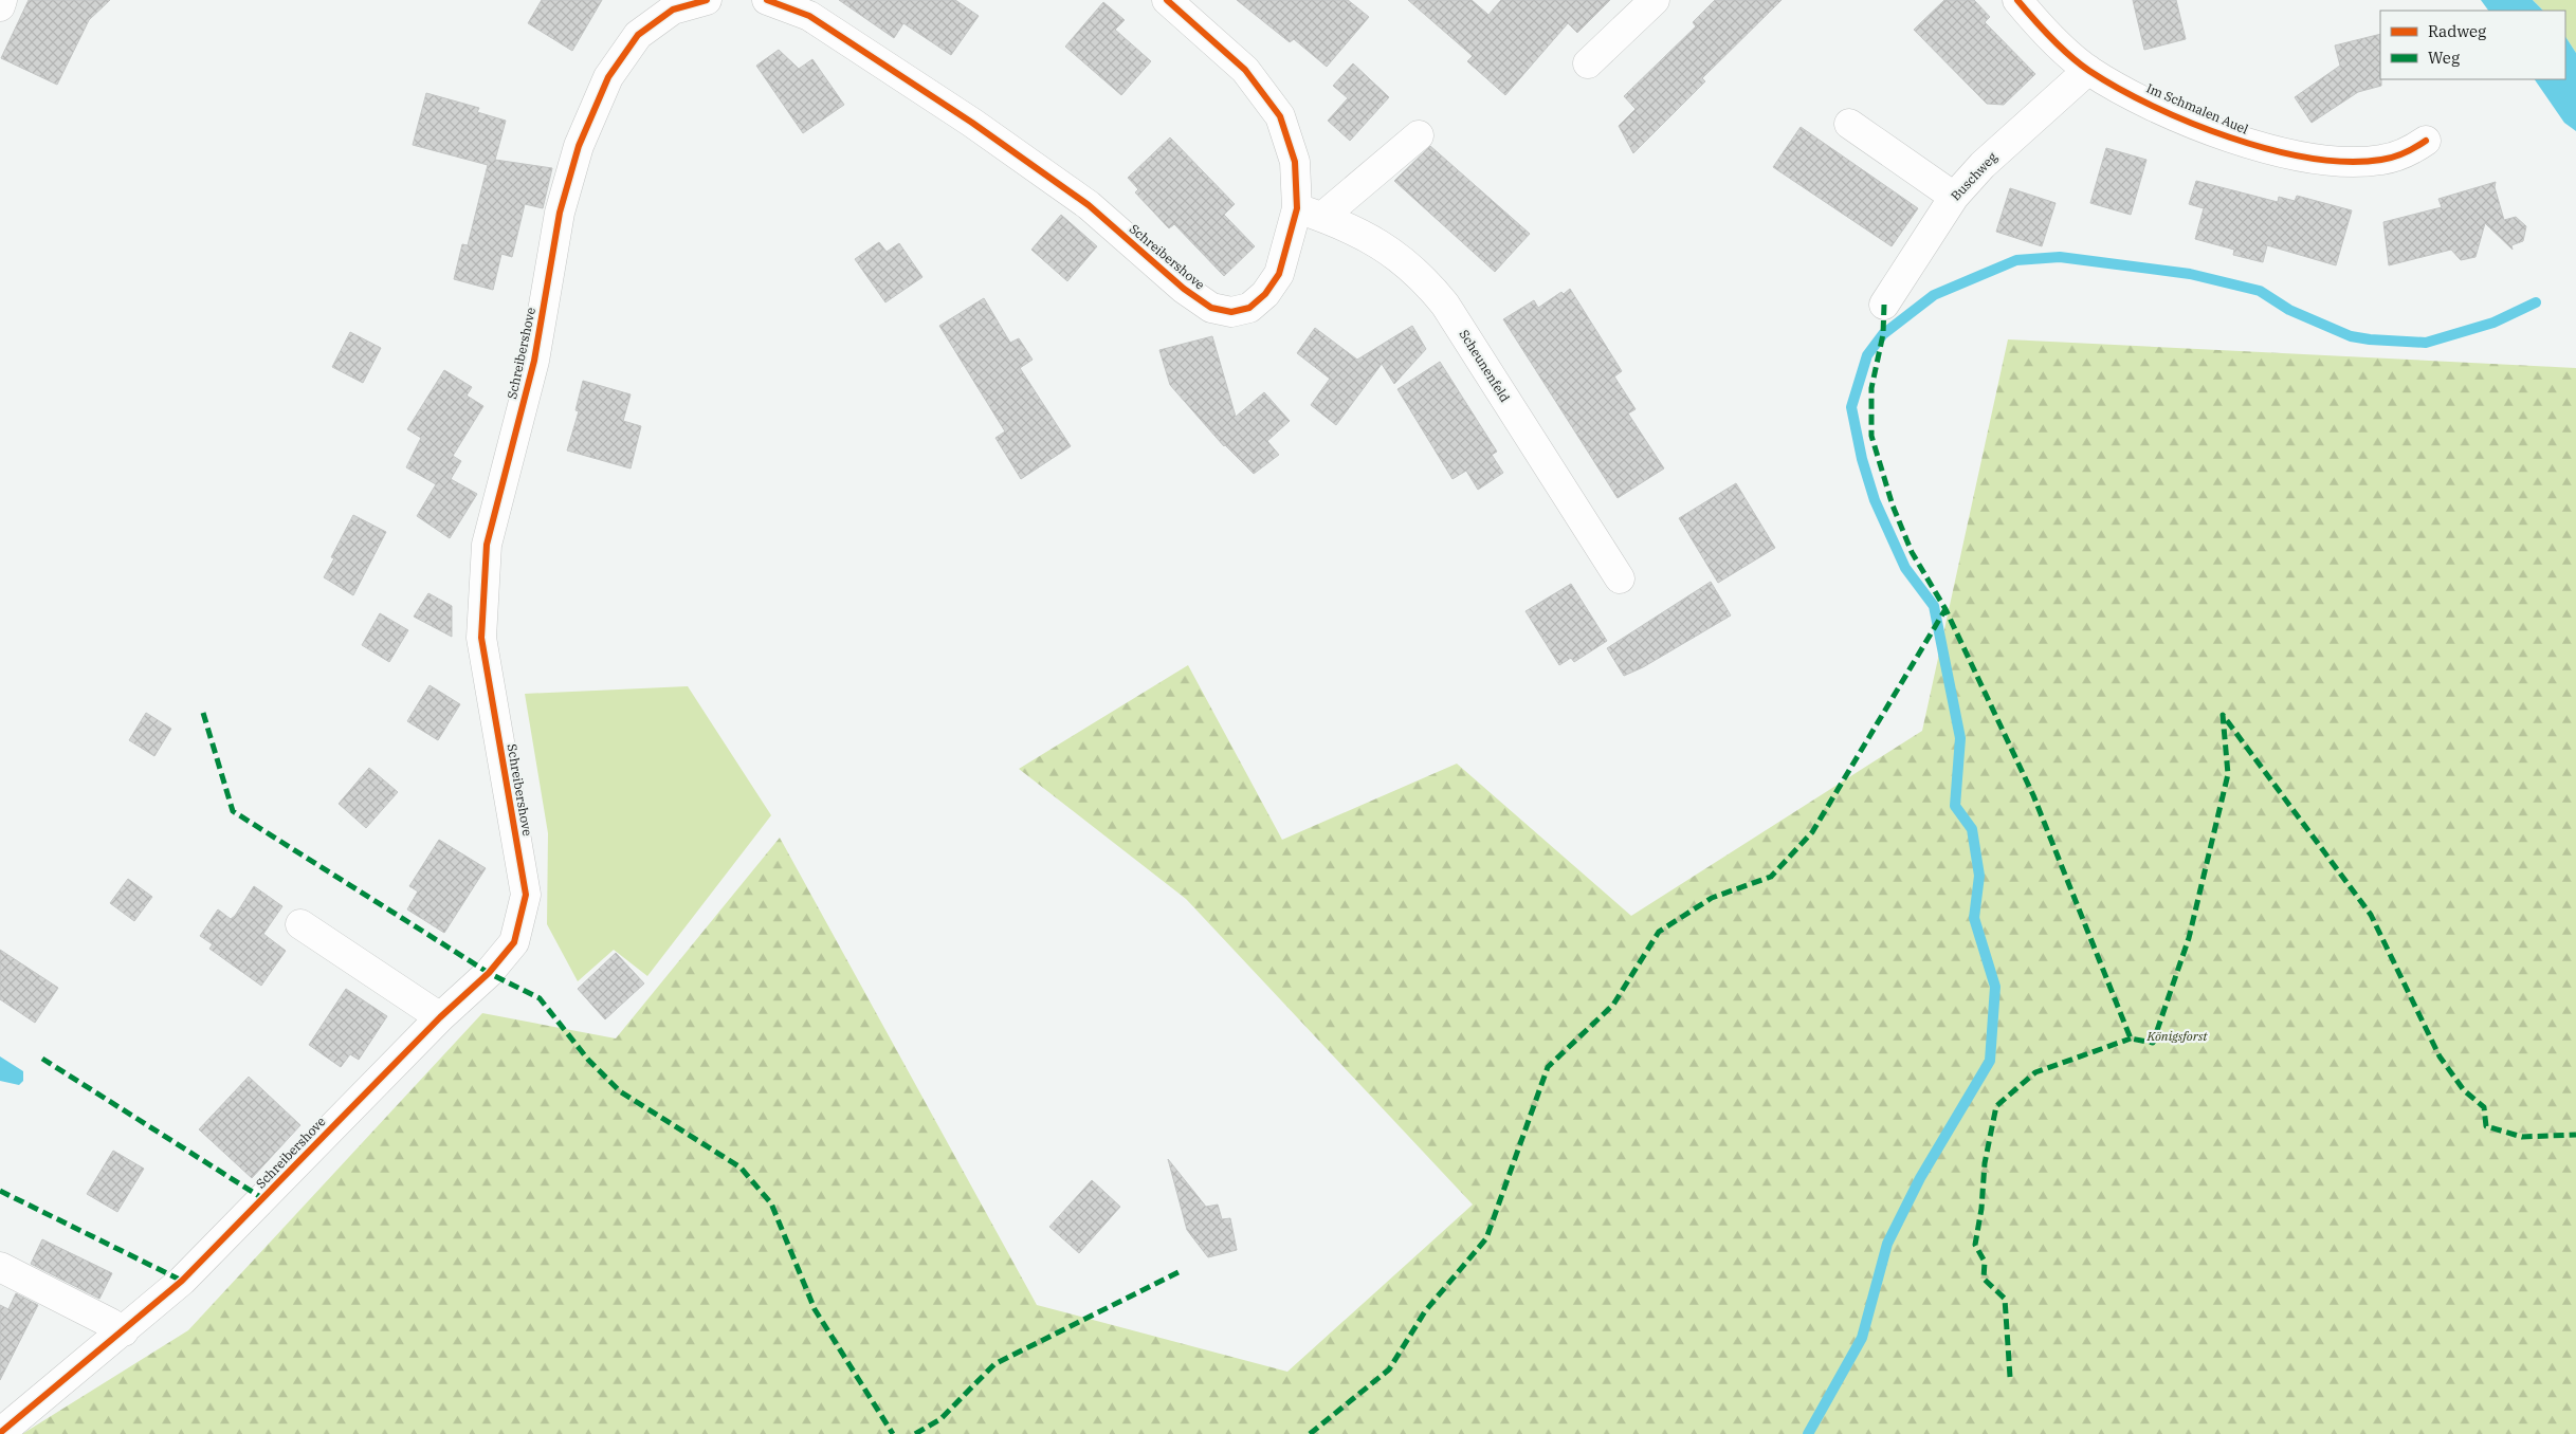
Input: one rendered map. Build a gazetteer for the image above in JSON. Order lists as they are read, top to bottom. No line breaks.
{"streets":{"street":["Im Schmalen Auel","Buschweg","Schreibershove","Scheunenfeld"]},"crossings":[["Im Schmalen Auel","Buschweg"],["Schreibershove","Scheunenfeld"]],"parks":["Königsforst"],"legend":["Radweg","Weg"]}
